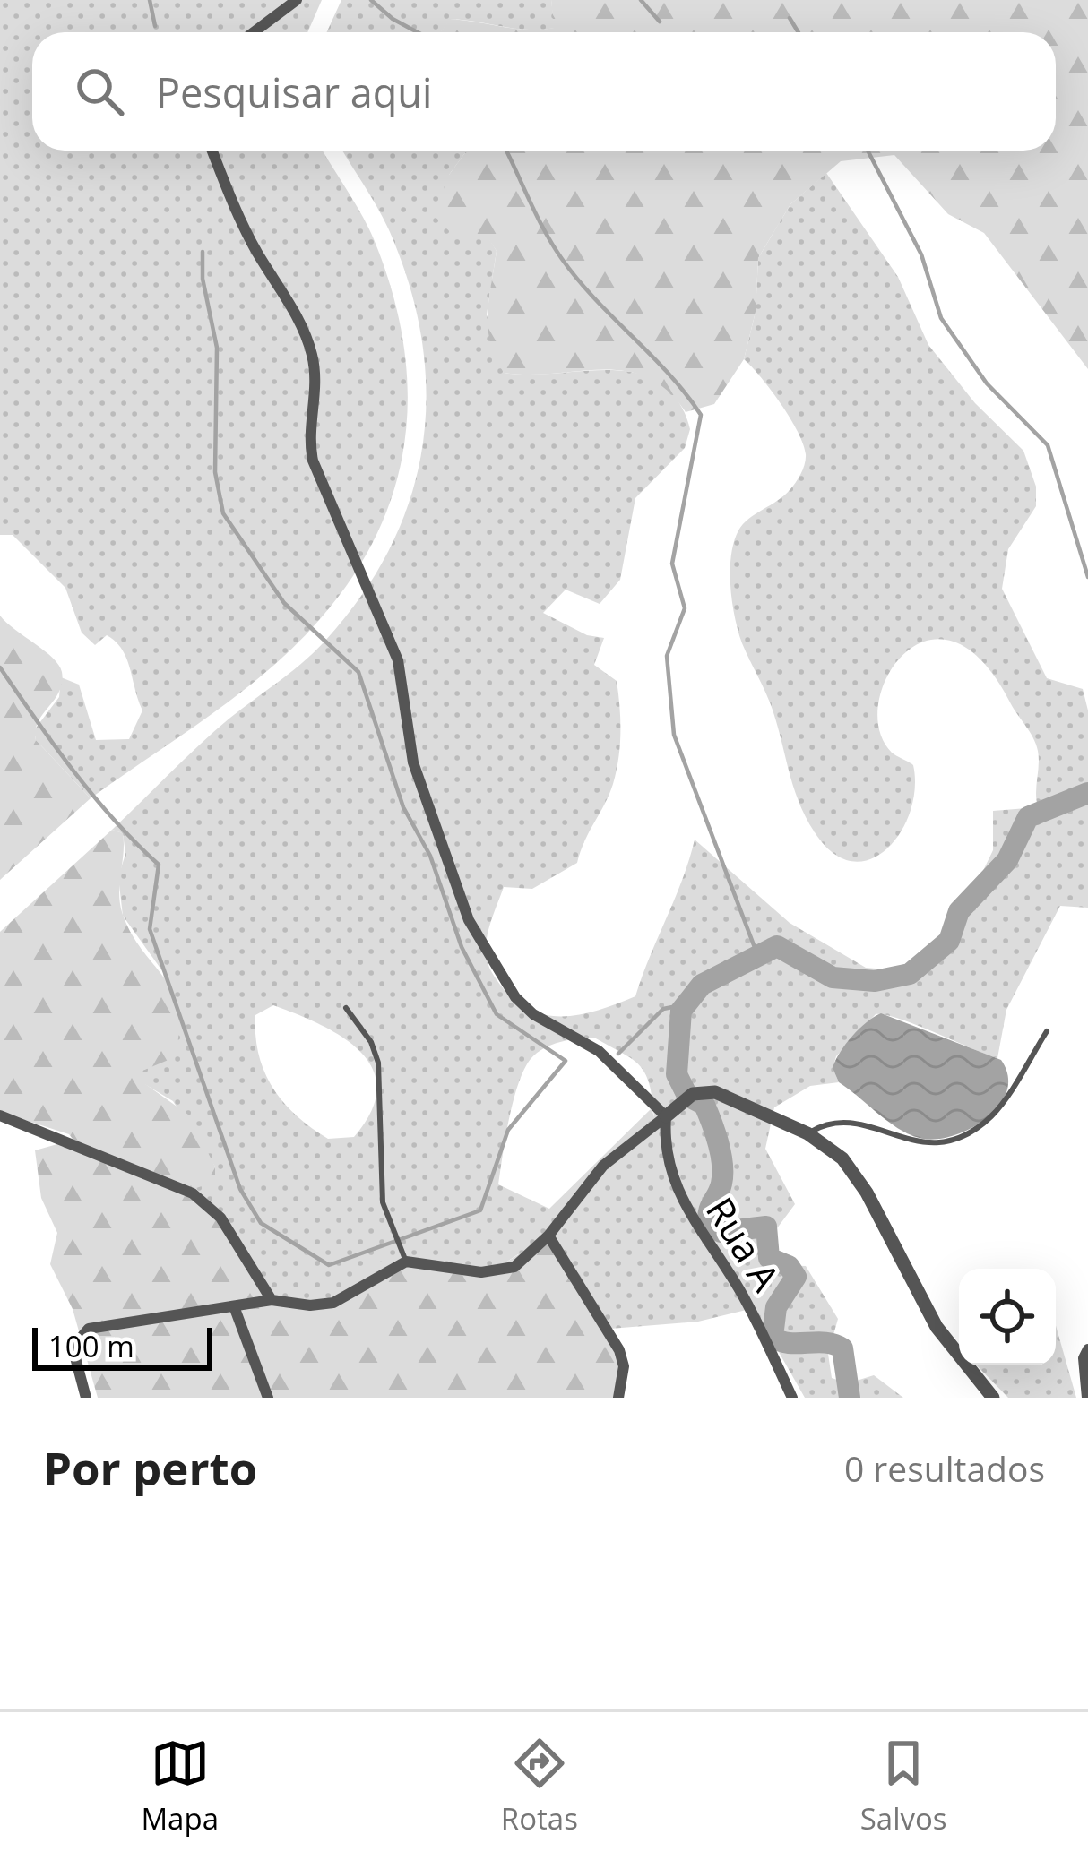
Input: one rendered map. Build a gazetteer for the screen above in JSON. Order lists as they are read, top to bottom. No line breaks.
{"streets":{"street":["Rua A"]},"scale_bar":"100 m","page":{"search":"Pesquisar aqui","scale":"100 m","heading":["Por perto","0 resultados"],"nav":["Mapa","Rotas","Salvos"]}}
